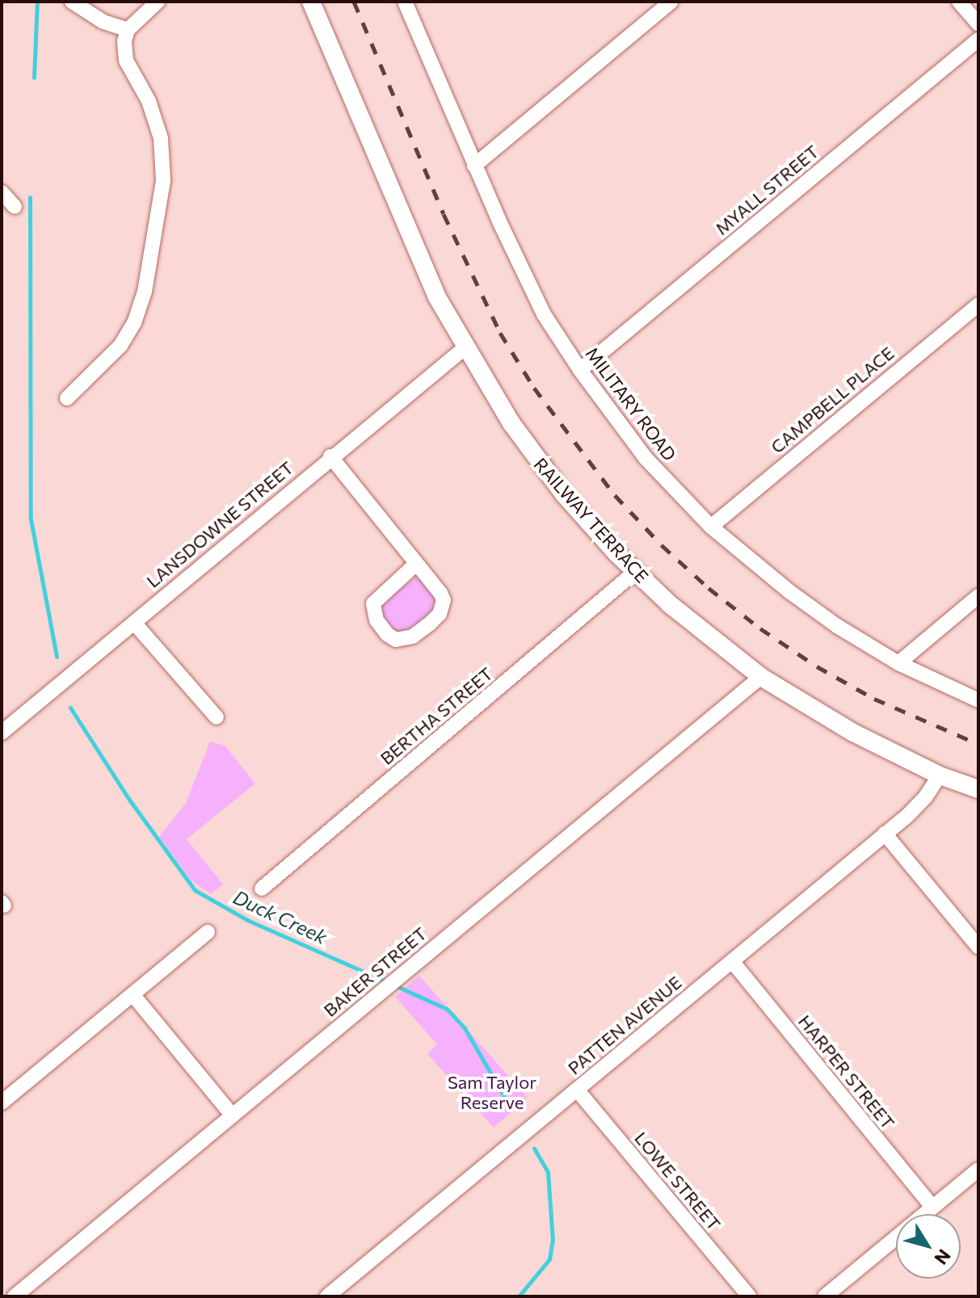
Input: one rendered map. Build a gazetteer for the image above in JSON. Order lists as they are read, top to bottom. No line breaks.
{"streets":{"main road":["RAILWAY TERRACE"],"street":["MYALL STREET","CAMPBELL PLACE","MILITARY ROAD","LANSDOWNE STREET","BERTHA STREET","BAKER STREET","PATTEN AVENUE","HARPER STREET","LOWE STREET"]},"crossings":[["MYALL STREET","MILITARY ROAD"],["CAMPBELL PLACE","MILITARY ROAD"],["RAILWAY TERRACE","LANSDOWNE STREET"],["RAILWAY TERRACE","BERTHA STREET"],["RAILWAY TERRACE","BAKER STREET"],["RAILWAY TERRACE","PATTEN AVENUE"],["PATTEN AVENUE","HARPER STREET"],["PATTEN AVENUE","LOWE STREET"]],"water":["Duck Creek"],"parks":["Sam Taylor Reserve"],"north":"bottom right"}
